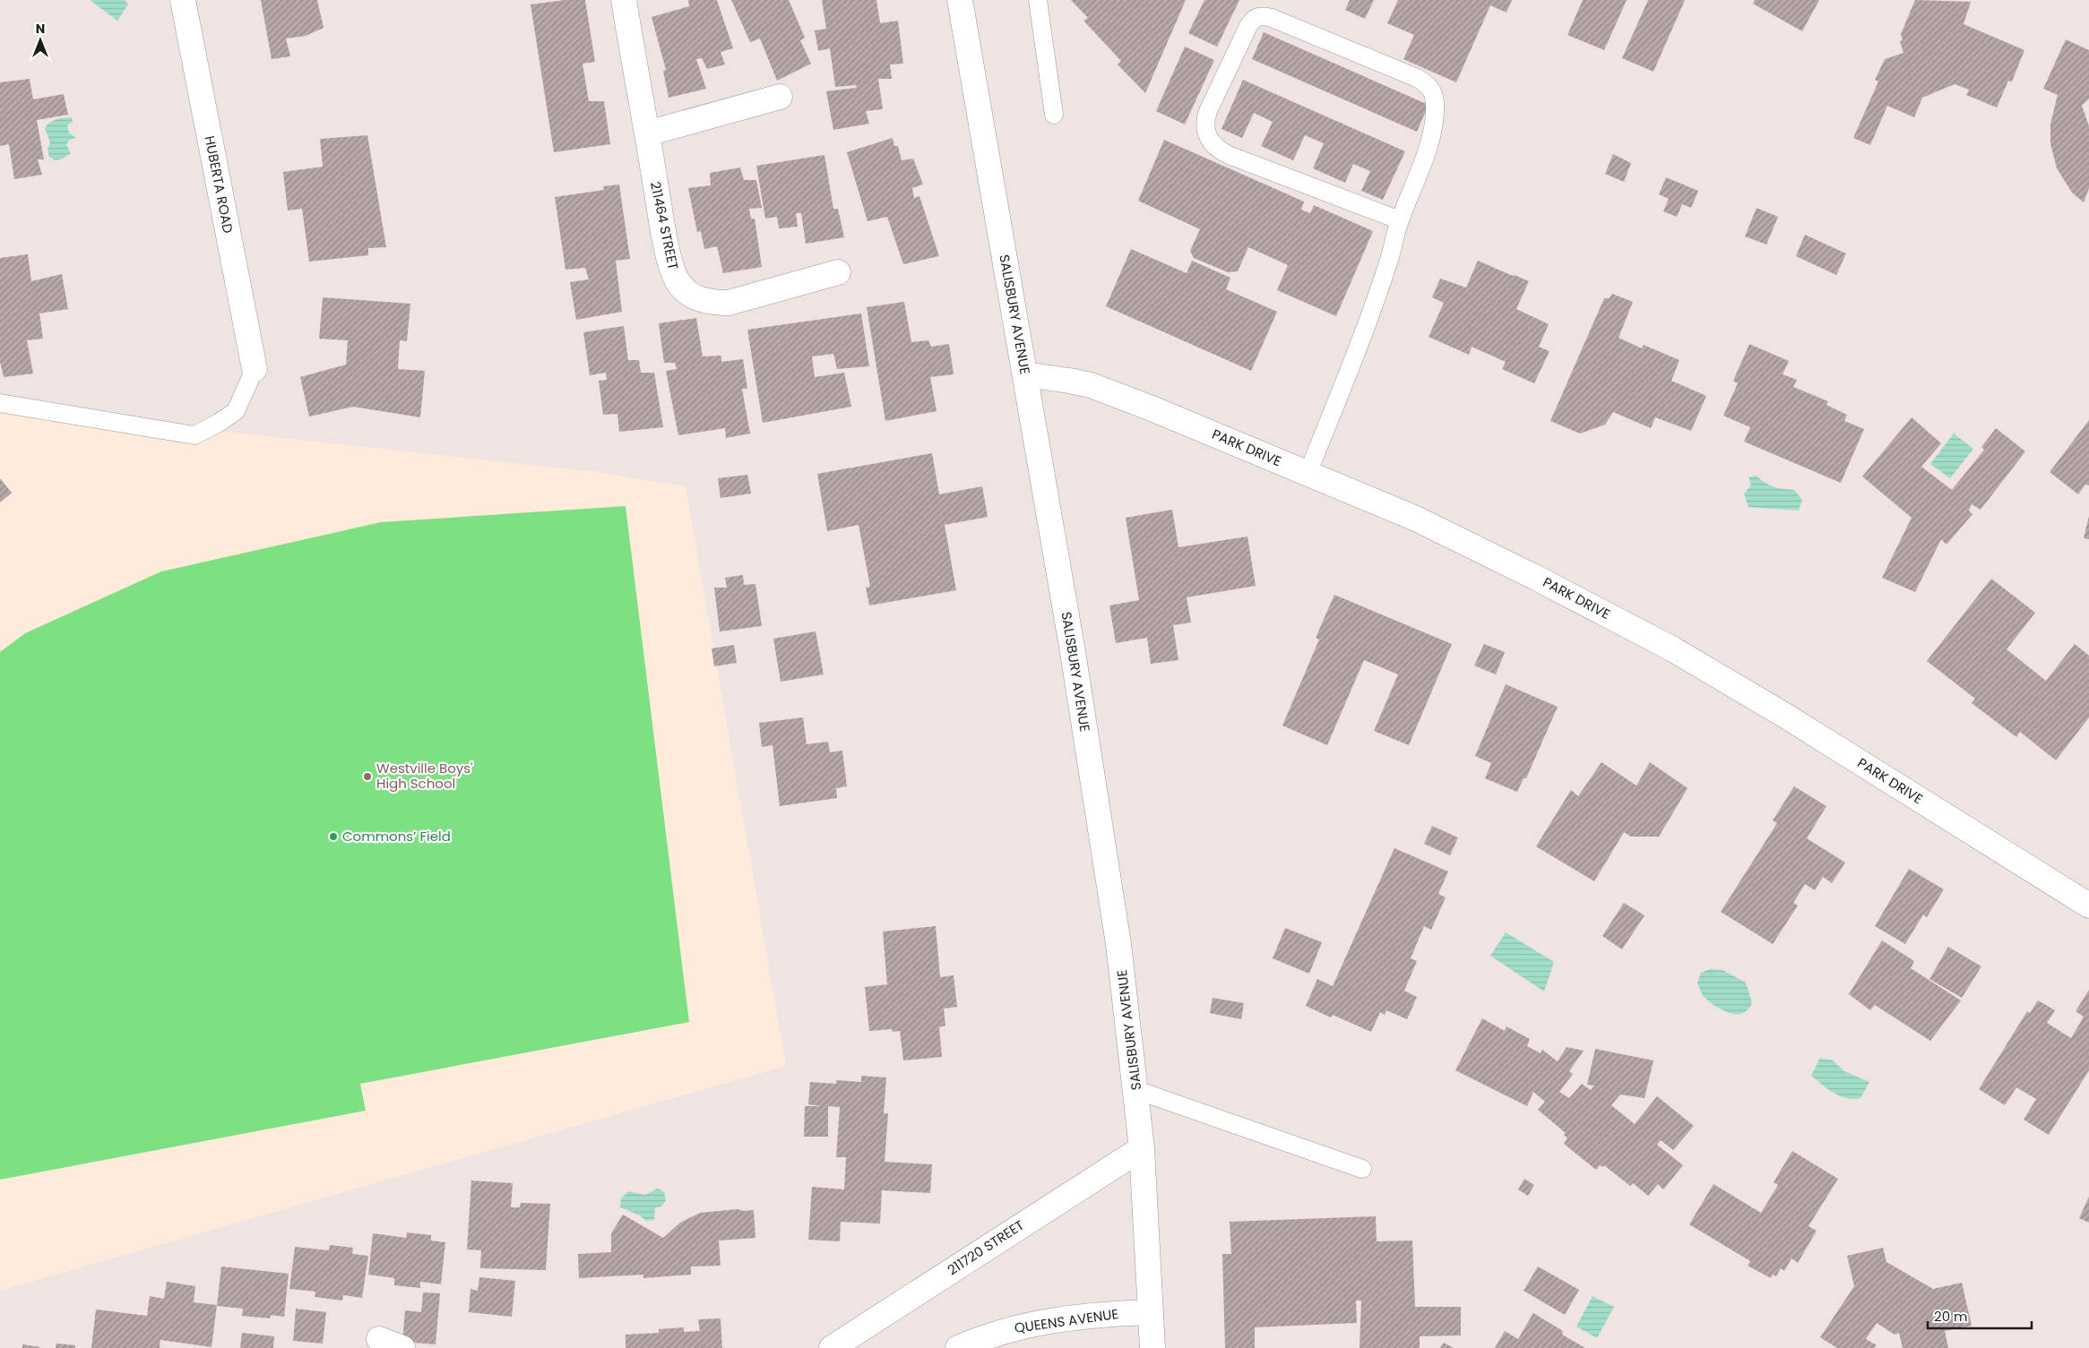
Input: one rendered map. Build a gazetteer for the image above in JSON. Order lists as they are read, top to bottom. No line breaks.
{"streets":{"street":["HUBERTA ROAD","211464 STREET","SALISBURY AVENUE","PARK DRIVE","211720 STREET","QUEENS AVENUE"]},"crossings":[["SALISBURY AVENUE","PARK DRIVE"],["SALISBURY AVENUE","211720 STREET"],["SALISBURY AVENUE","QUEENS AVENUE"]],"places":["Westville Boys' High School","Commons’ Field"],"scale_bar":"20 m","north":"top"}
